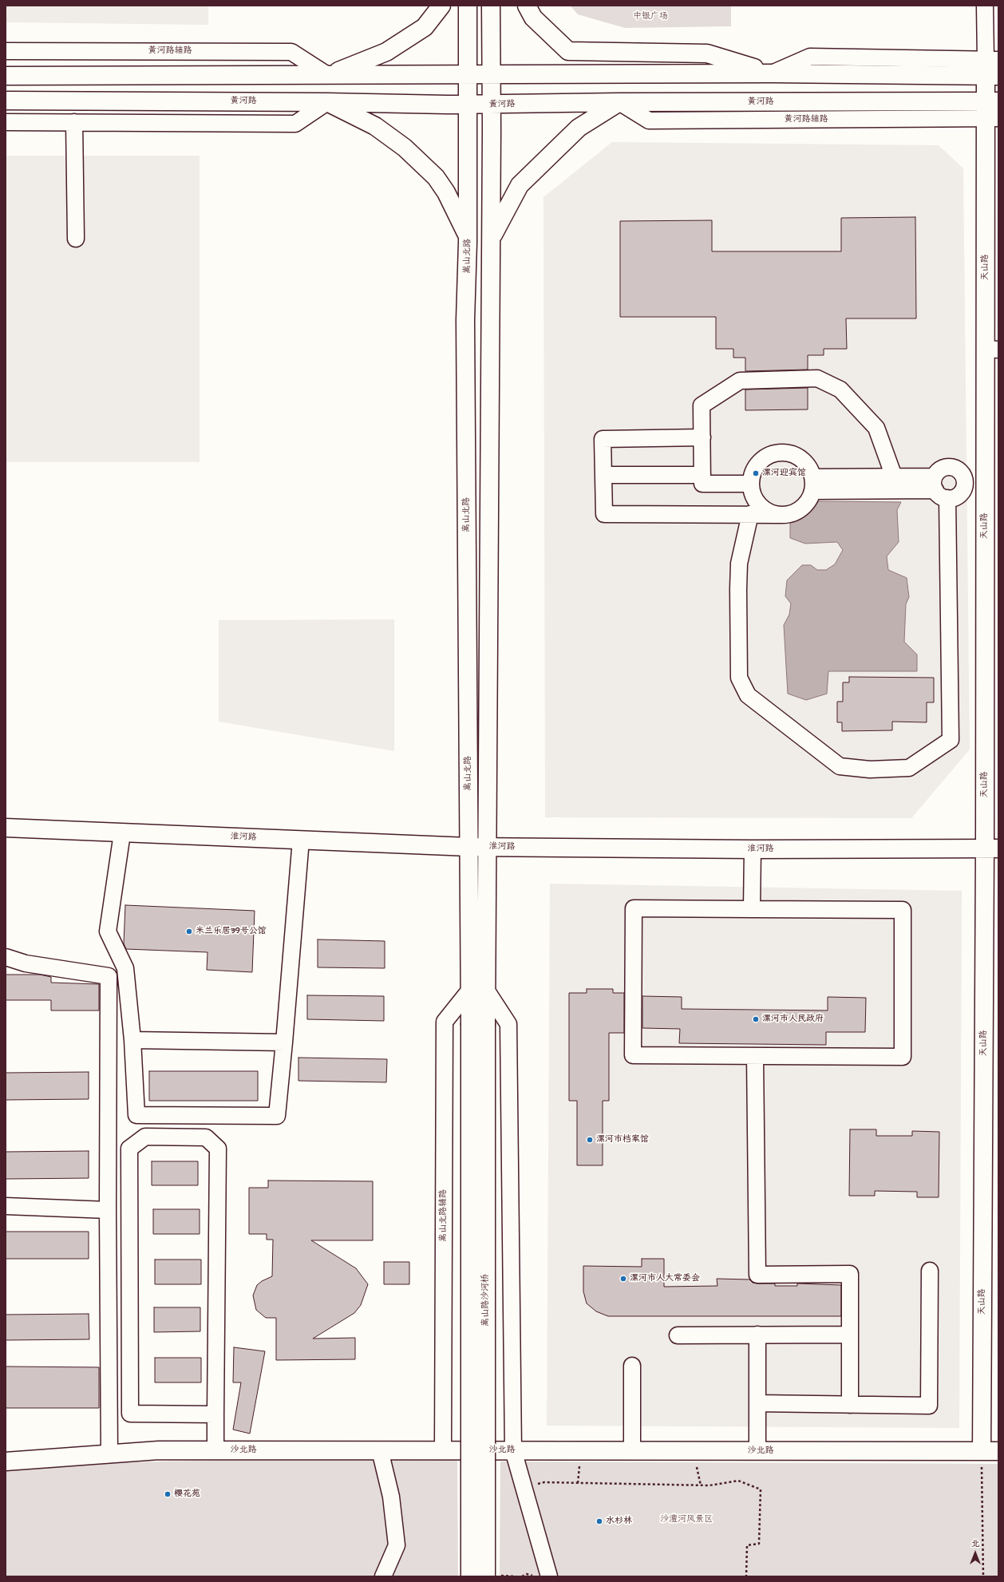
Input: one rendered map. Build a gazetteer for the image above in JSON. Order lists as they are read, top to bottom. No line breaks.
{"streets":{"main road":["黄河路","嵩山北路","天山路","淮河路","嵩山路沙河桥","沙北路"],"street":["黄河路辅路","嵩山北路辅路"]},"crossings":[["黄河路辅路","黄河路"],["黄河路辅路","天山路"],["黄河路","嵩山北路"],["黄河路","天山路"],["嵩山北路","淮河路"],["嵩山北路","嵩山北路辅路"],["嵩山北路","嵩山路沙河桥"],["天山路","淮河路"],["天山路","沙北路"],["嵩山北路辅路","沙北路"]],"parks":["中银广场","沙澧河风景区"],"places":["漯河迎宾馆","米兰乐居39号公馆","漯河市人民政府","漯河市档案馆","漯河市人大常委会","樱花苑","水杉林"],"north":"top"}
